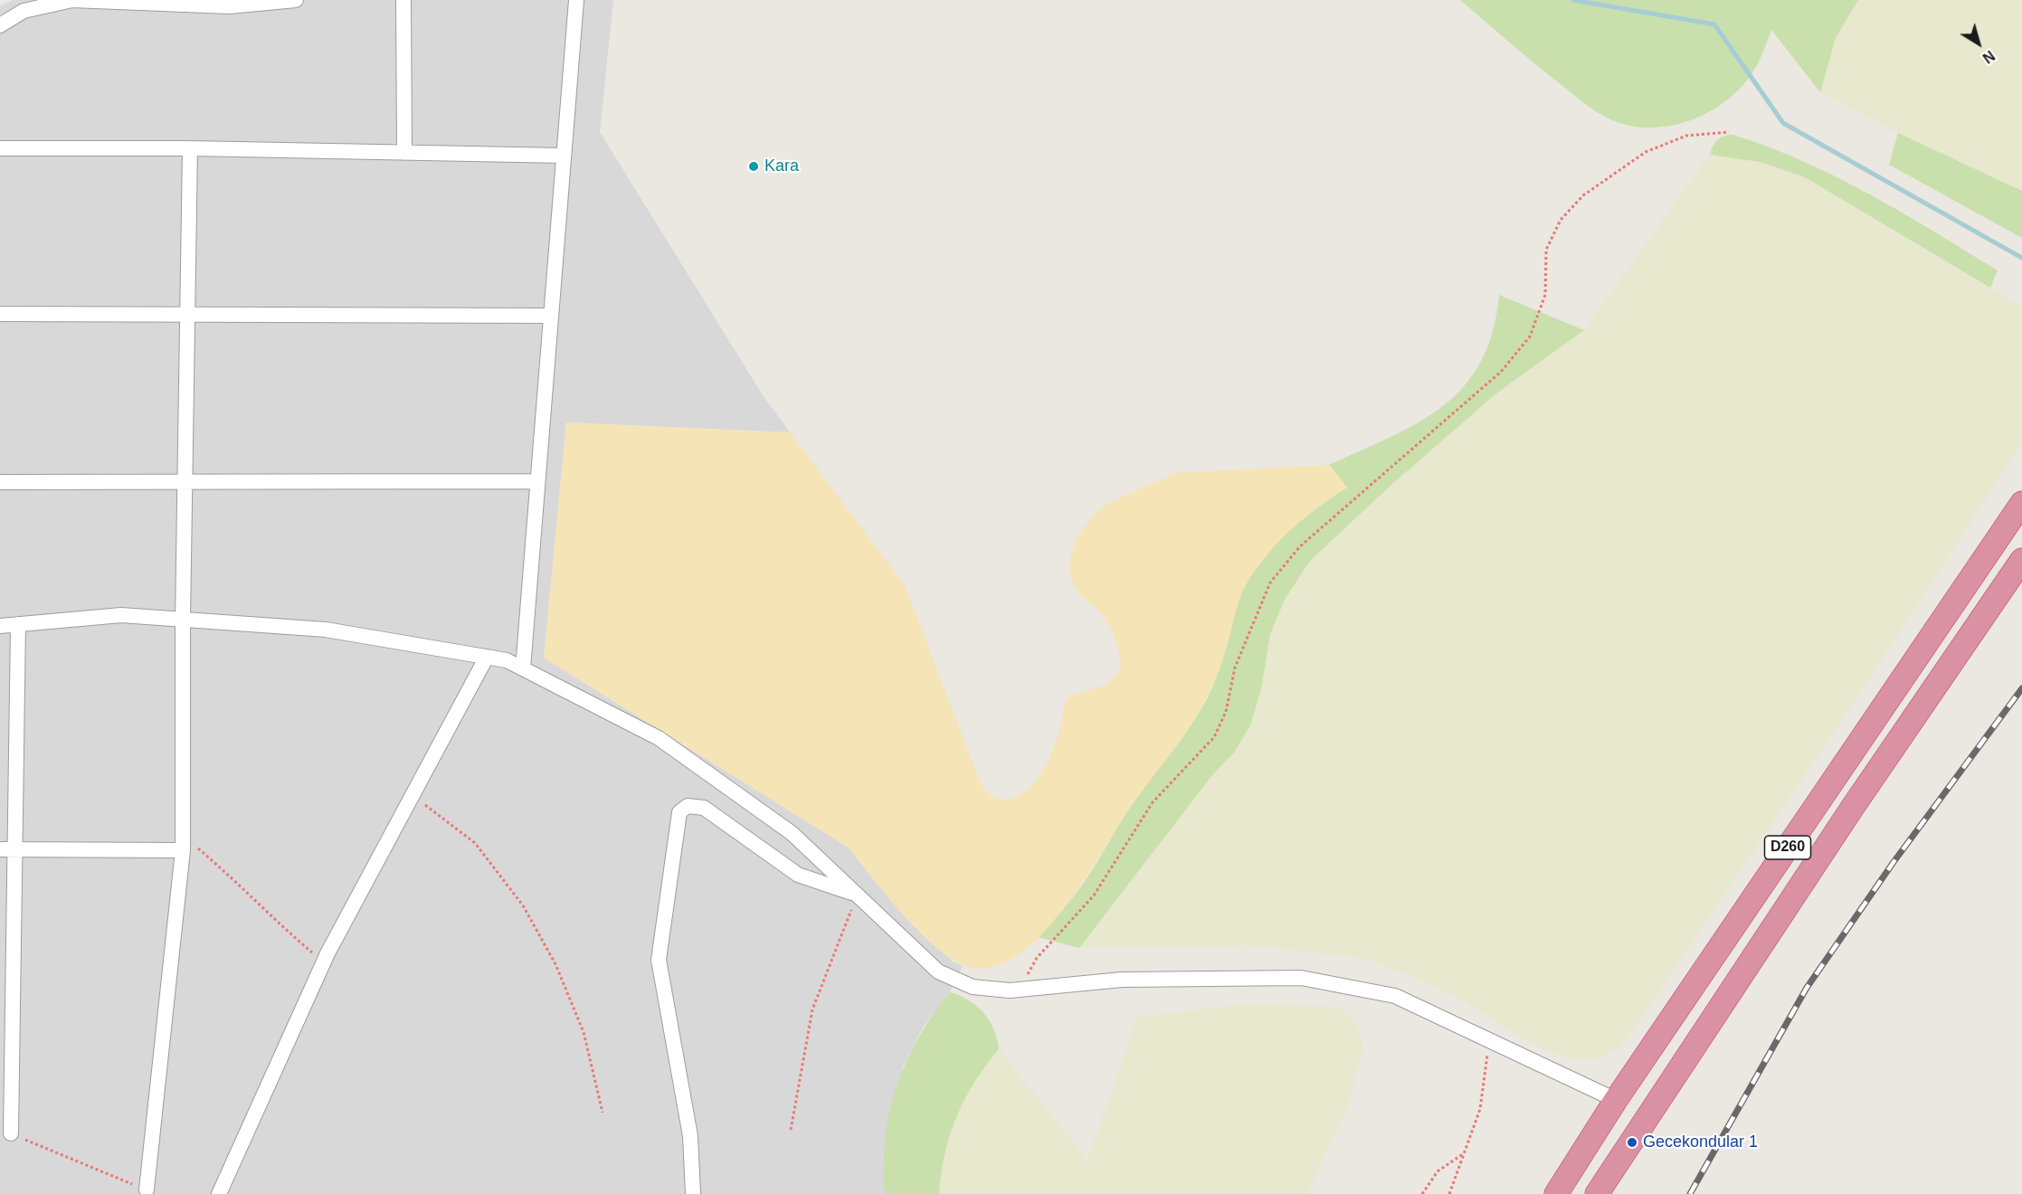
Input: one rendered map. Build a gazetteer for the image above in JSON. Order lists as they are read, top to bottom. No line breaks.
{"streets":{"highway":["D260"]},"places":["Kara","Gecekondular 1"],"north":"bottom right"}
